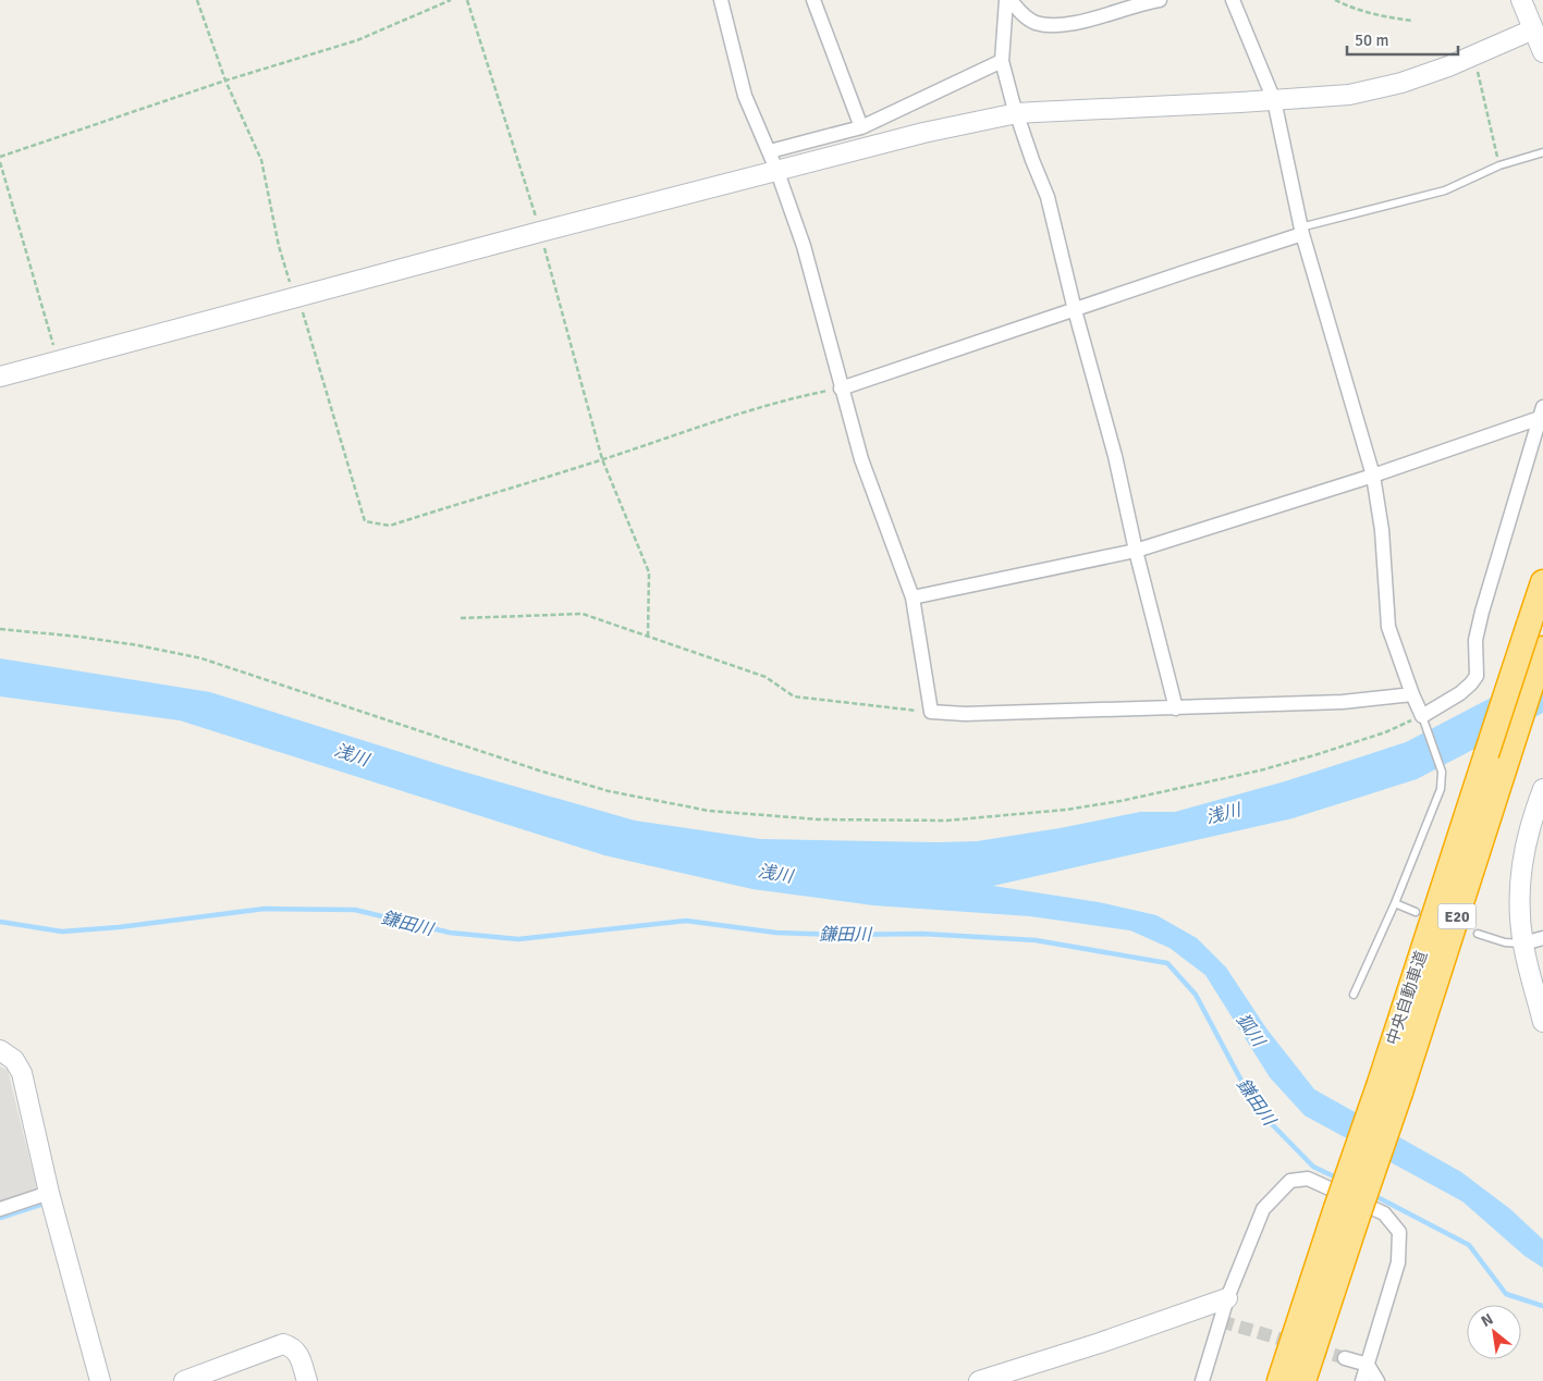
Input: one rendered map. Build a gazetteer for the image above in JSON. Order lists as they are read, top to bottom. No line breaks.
{"streets":{"highway":["E20","中央自動車道"]},"water":["浅川","鎌田川","狐川"],"scale_bar":"50 m","north":"top left"}
